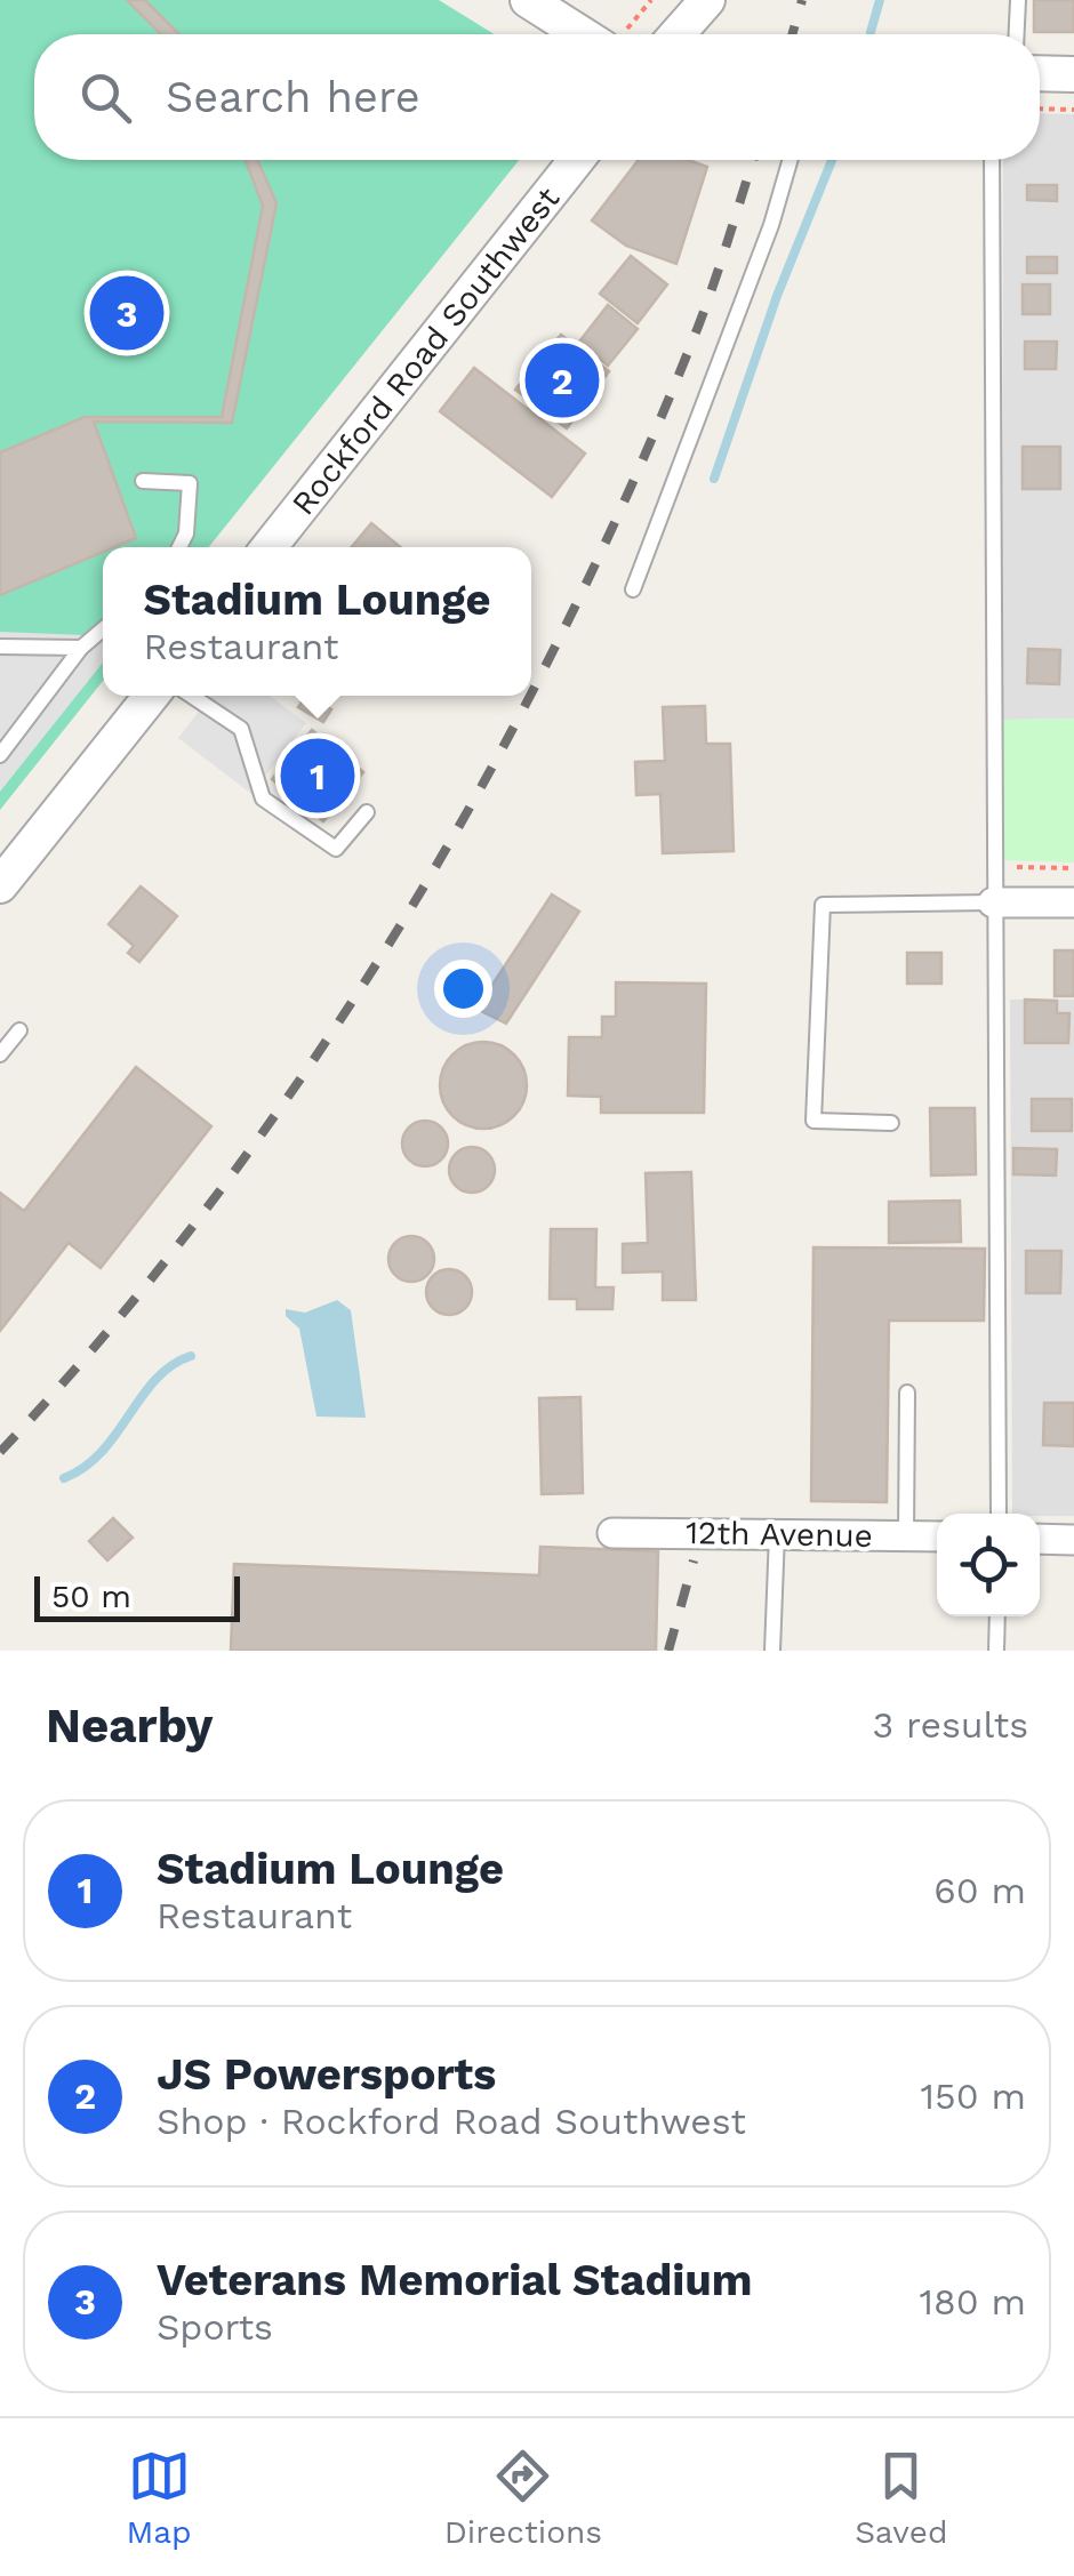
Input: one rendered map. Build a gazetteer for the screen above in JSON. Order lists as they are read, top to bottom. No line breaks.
{"streets":{"street":["Rockford Road Southwest","12th Avenue"]},"scale_bar":"50 m","page":{"search":"Search here","pins":["3","2","1"],"popup":["Stadium Lounge","Restaurant"],"scale":"50 m","heading":["Nearby","3 results"],"list":[{"mark":"1","name":"Stadium Lounge","note":"Restaurant","value":"60 m"},{"mark":"2","name":"JS Powersports","note":"Shop · Rockford Road Southwest","value":"150 m"},{"mark":"3","name":"Veterans Memorial Stadium","note":"Sports","value":"180 m"}],"nav":["Map","Directions","Saved"]}}
